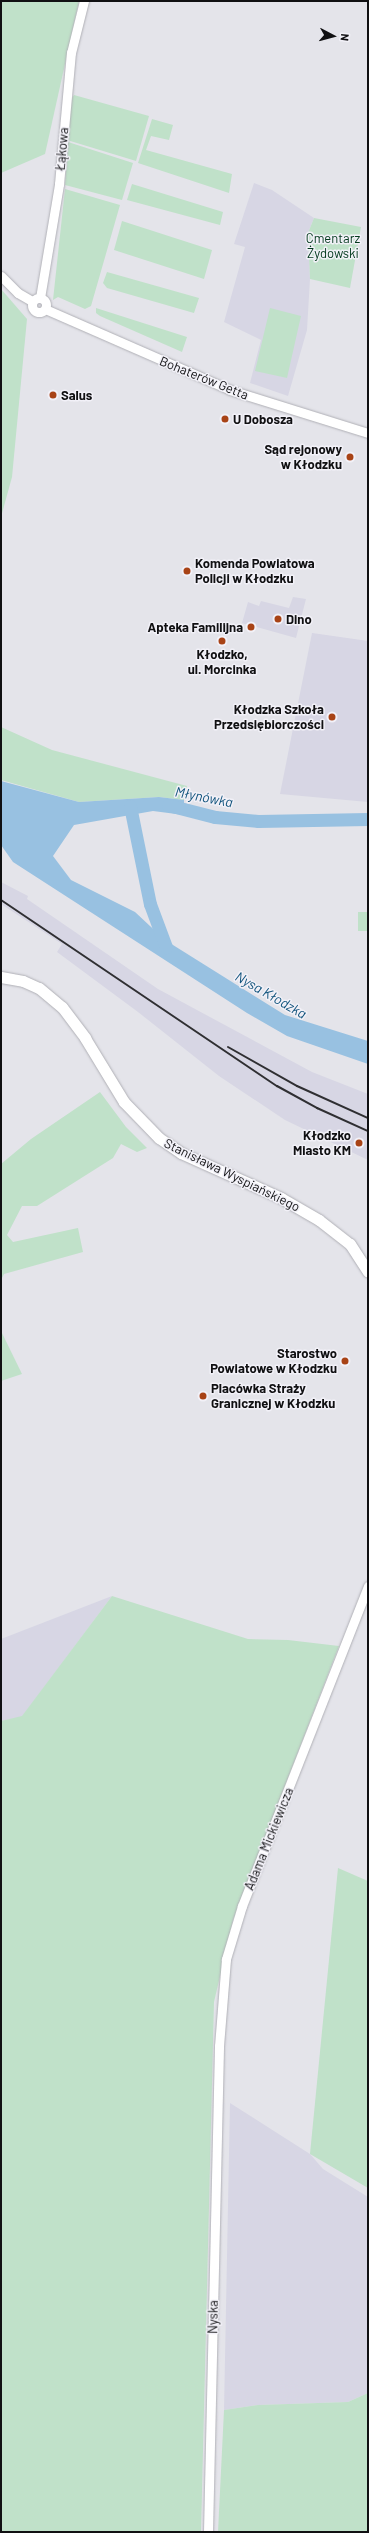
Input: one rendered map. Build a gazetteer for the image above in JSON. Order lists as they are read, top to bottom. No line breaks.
{"streets":{"main road":["Stanisława Wyspiańskiego"],"street":["Łąkowa","Bohaterów Getta","Adama Mickiewicza","Nyska"]},"crossings":[["Łąkowa","Bohaterów Getta"],["Adama Mickiewicza","Nyska"]],"water":["Młynówka","Nysa Kłodzka"],"parks":["Cmentarz Żydowski"],"places":["Salus","U Dobosza","Sąd rejonowy w Kłodzku","Komenda Powiatowa Policji w Kłodzku","Dino","Apteka Familijna","Kłodzko, ul. Morcinka","Kłodzka Szkoła Przedsiębiorczości","Kłodzko Miasto KM","Starostwo Powiatowe w Kłodzku","Placówka Straży Granicznej w Kłodzku"],"north":"right"}
